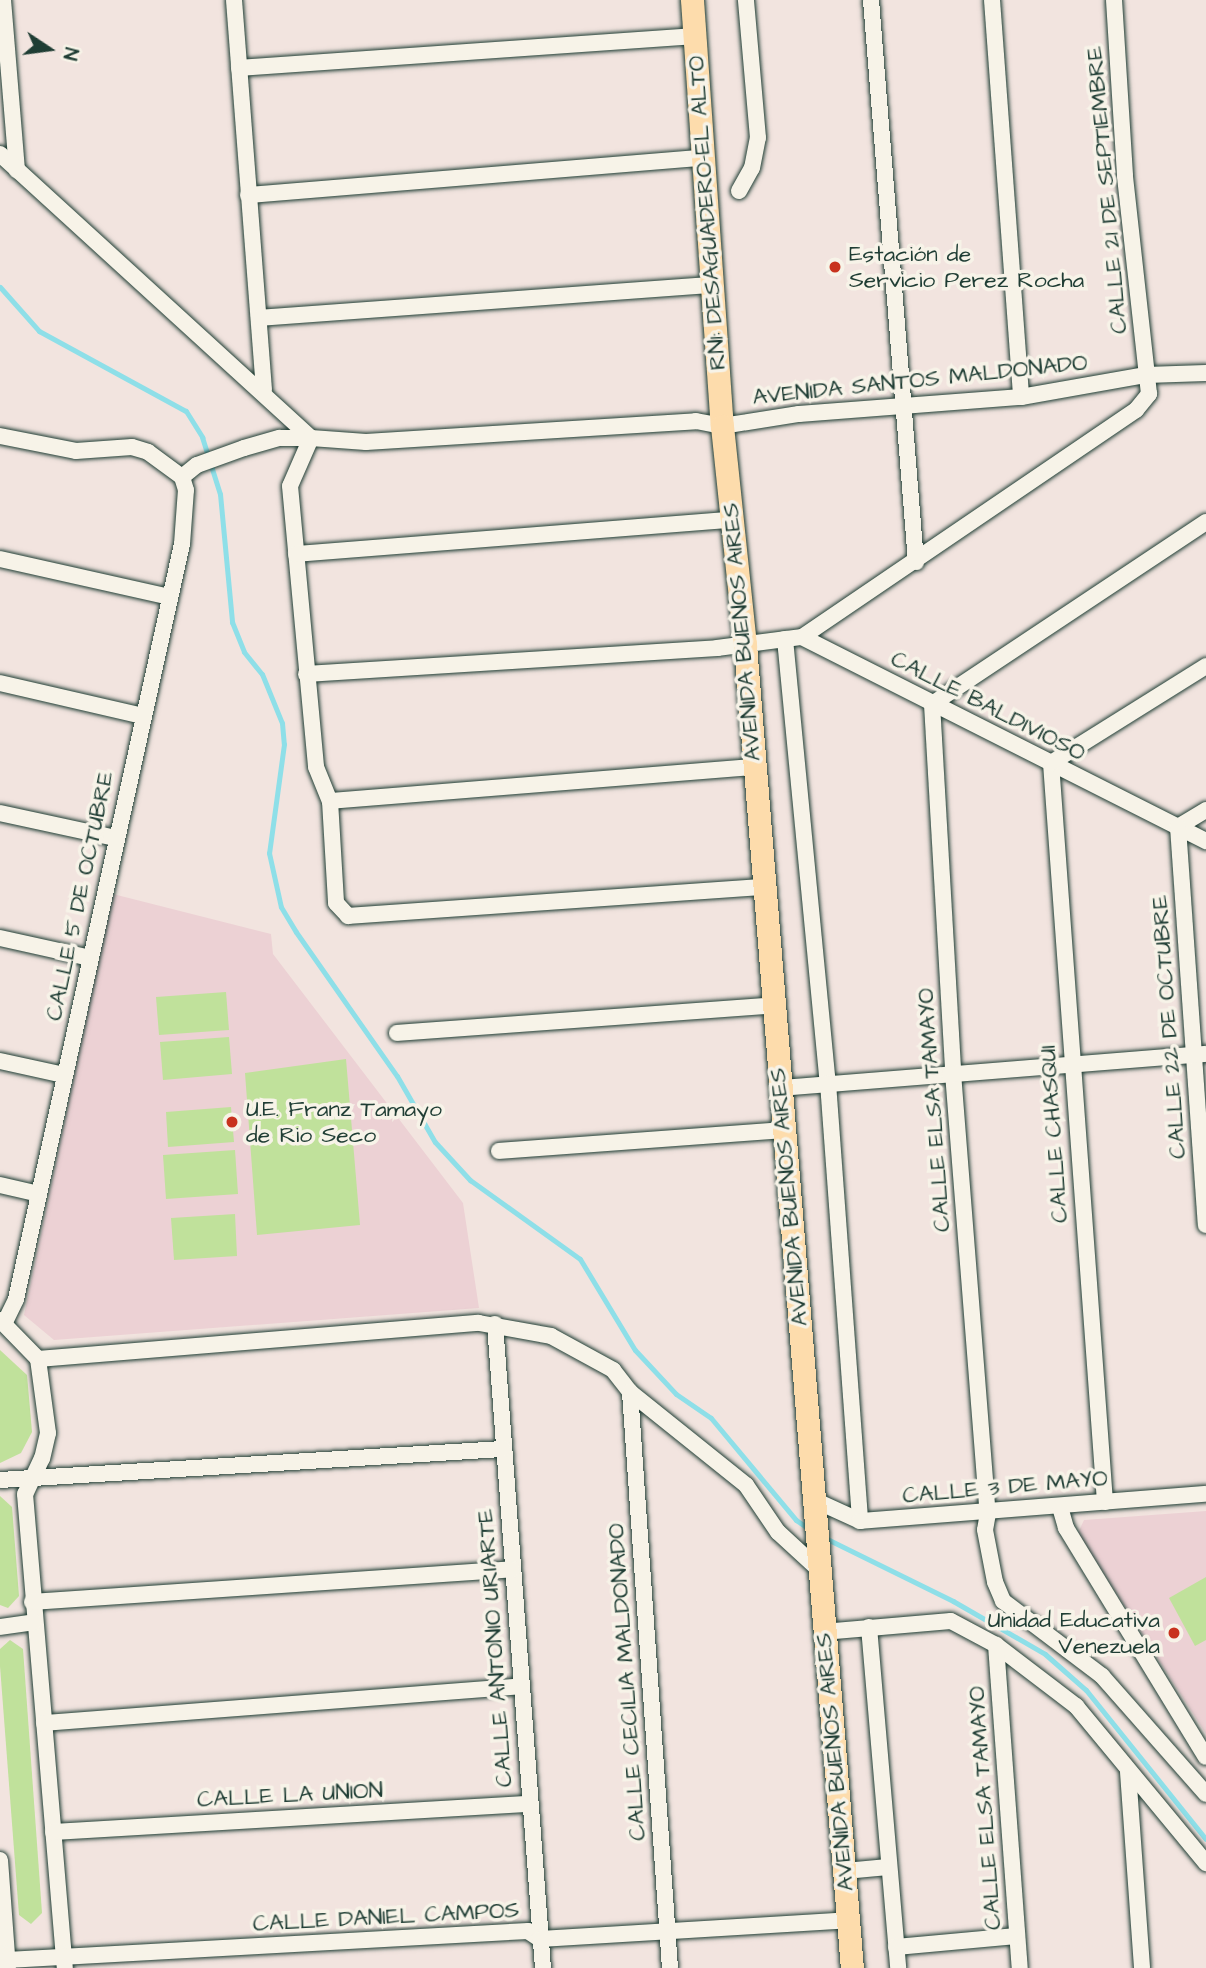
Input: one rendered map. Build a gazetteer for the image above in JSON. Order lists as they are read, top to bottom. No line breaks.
{"streets":{"highway":["RN1: DESAGUADERO-EL ALTO","AVENIDA BUENOS AIRES"],"street":["CALLE 21 DE SEPTIEMBRE","AVENIDA SANTOS MALDONADO","CALLE BALDIVIOSO","CALLE 5 DE OCTUBRE","CALLE 22 DE OCTUBRE","CALLE ELSA TAMAYO","CALLE CHASQUI","CALLE 3 DE MAYO","CALLE ANTONIO URIARTE","CALLE CECILIA MALDONADO","CALLE LA UNION","CALLE DANIEL CAMPOS"]},"crossings":[["CALLE 21 DE SEPTIEMBRE","AVENIDA SANTOS MALDONADO"],["CALLE 21 DE SEPTIEMBRE","CALLE BALDIVIOSO"],["RN1: DESAGUADERO-EL ALTO","AVENIDA SANTOS MALDONADO"],["RN1: DESAGUADERO-EL ALTO","AVENIDA BUENOS AIRES"],["AVENIDA SANTOS MALDONADO","AVENIDA BUENOS AIRES"],["AVENIDA SANTOS MALDONADO","CALLE 5 DE OCTUBRE"],["AVENIDA BUENOS AIRES","CALLE 3 DE MAYO"],["AVENIDA BUENOS AIRES","CALLE DANIEL CAMPOS"],["CALLE BALDIVIOSO","CALLE 22 DE OCTUBRE"],["CALLE BALDIVIOSO","CALLE ELSA TAMAYO"],["CALLE BALDIVIOSO","CALLE CHASQUI"],["CALLE ELSA TAMAYO","CALLE 3 DE MAYO"],["CALLE CHASQUI","CALLE 3 DE MAYO"],["CALLE ANTONIO URIARTE","CALLE LA UNION"],["CALLE ANTONIO URIARTE","CALLE DANIEL CAMPOS"],["CALLE CECILIA MALDONADO","CALLE DANIEL CAMPOS"]],"places":["Estación de Servicio Perez Rocha","U.E. Franz Tamayo de Rio Seco","Unidad Educativa Venezuela"],"north":"right"}
